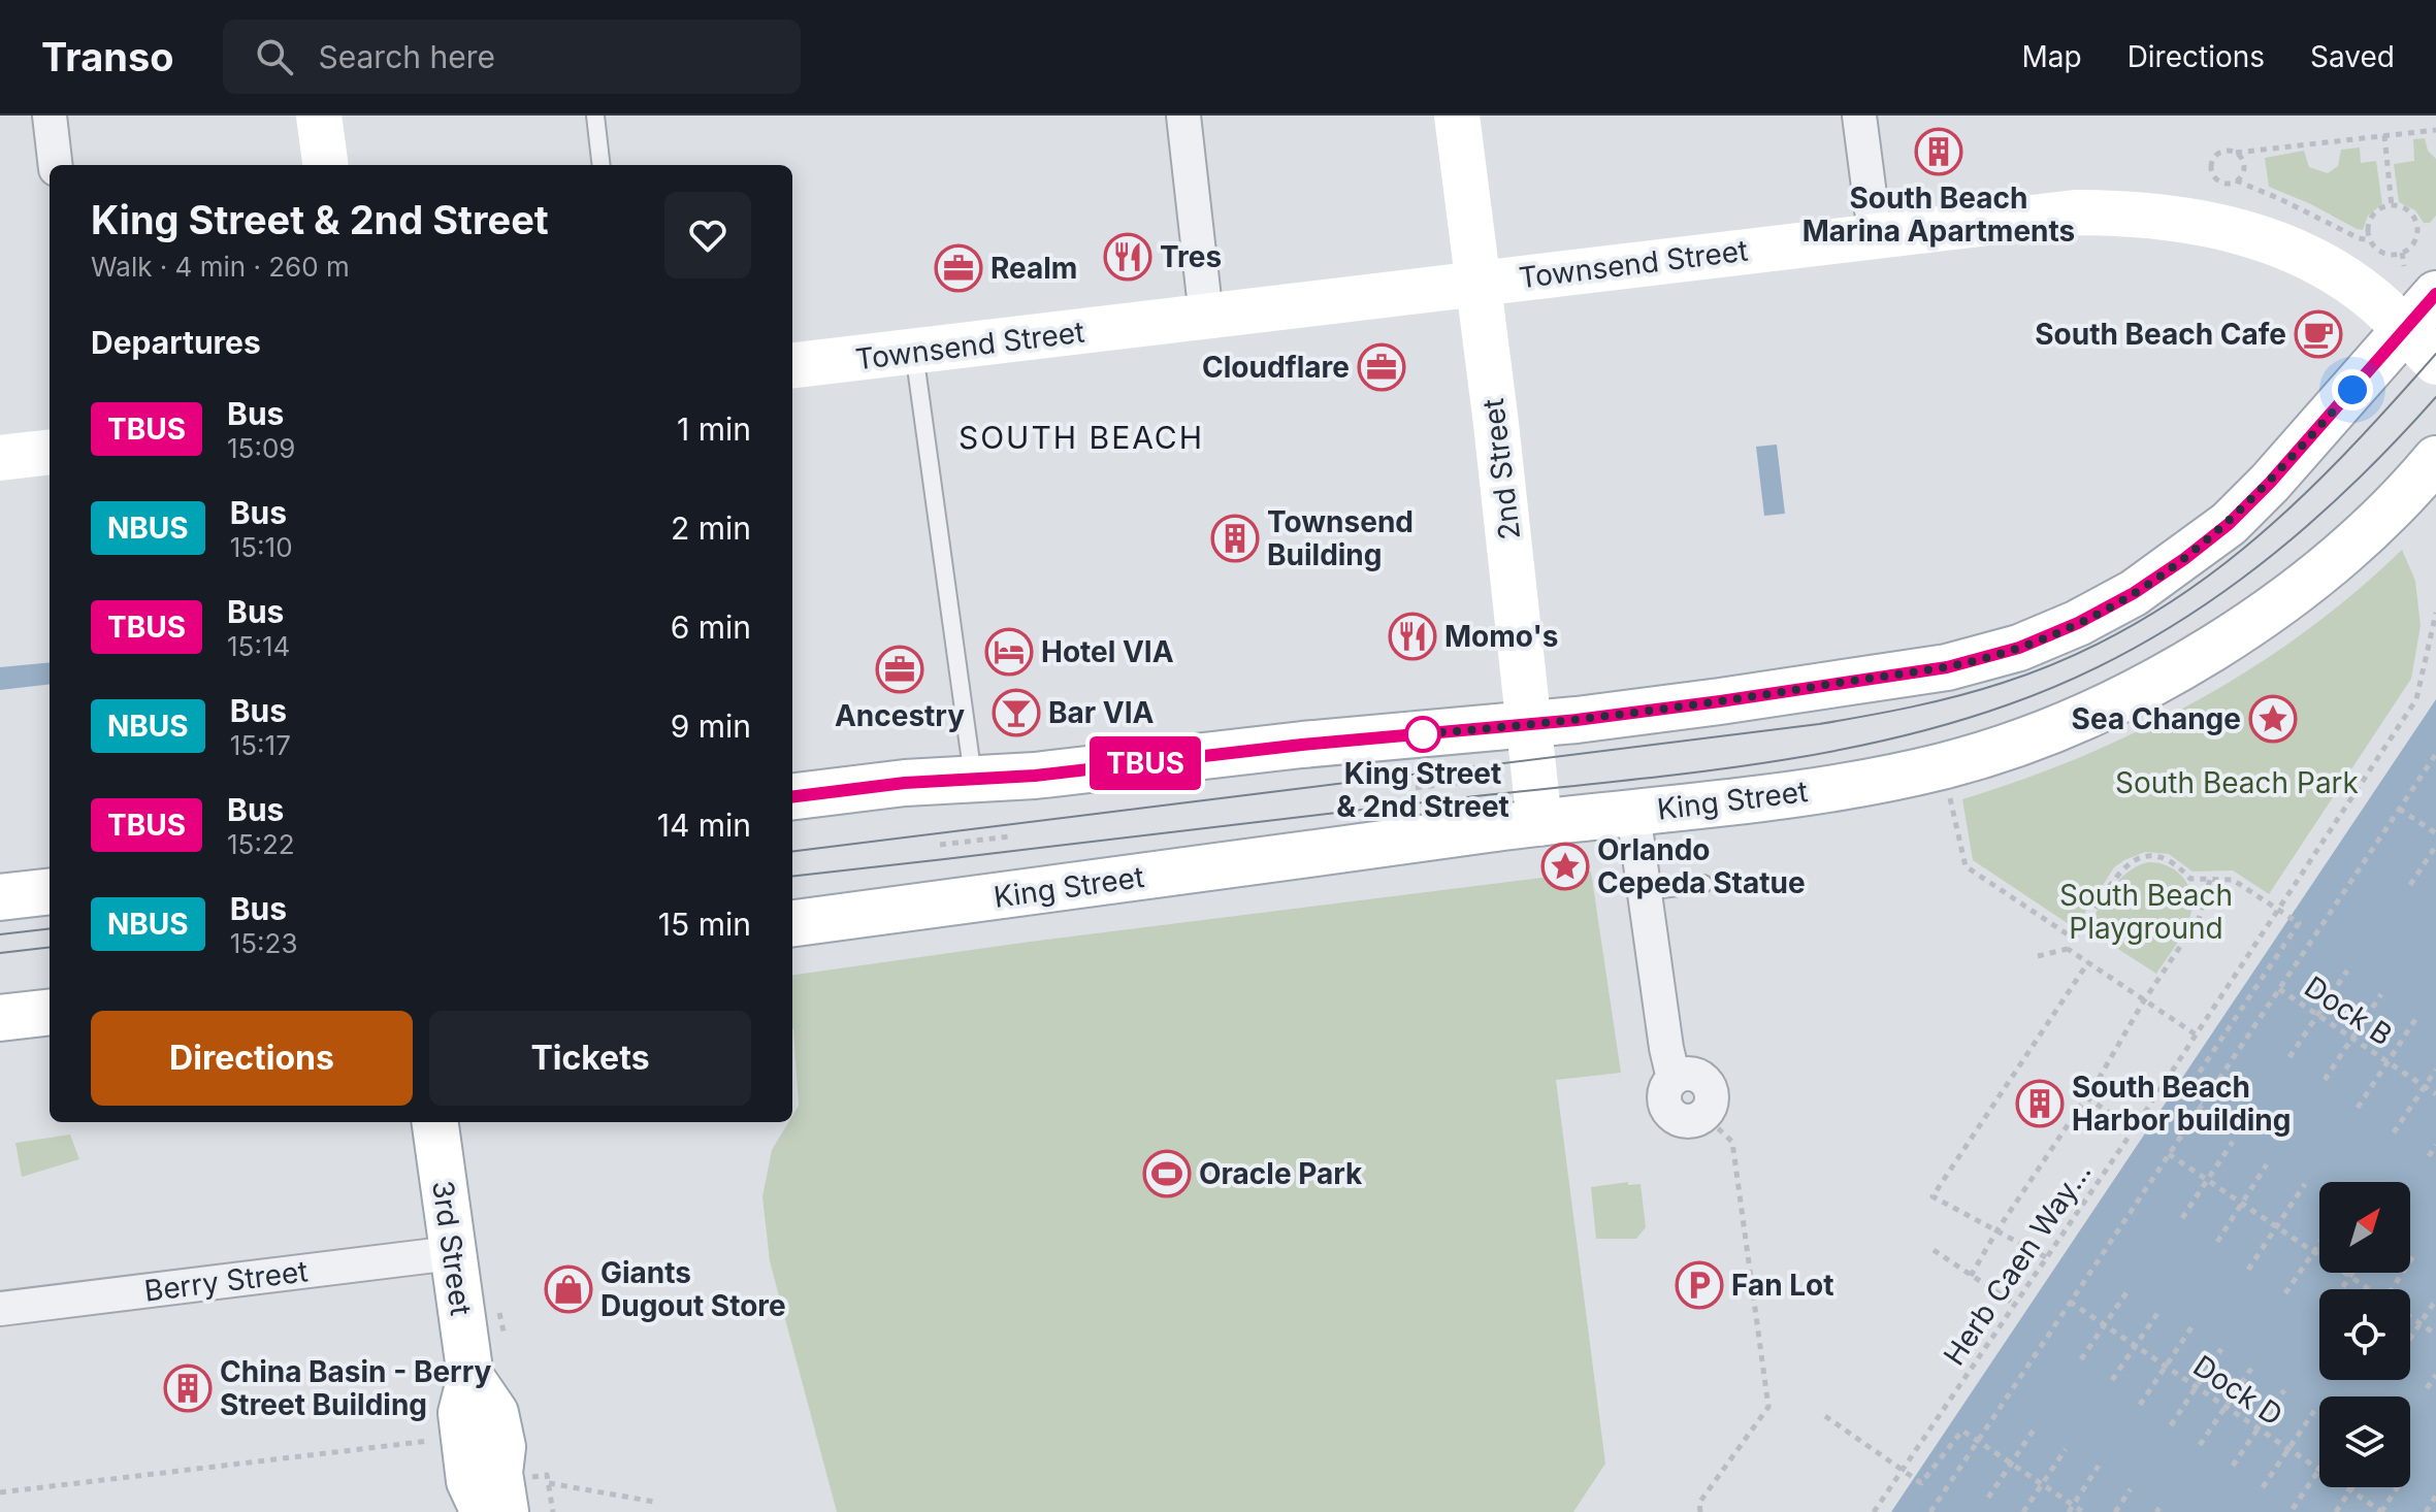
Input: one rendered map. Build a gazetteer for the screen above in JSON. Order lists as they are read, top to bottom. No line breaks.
{"streets":{"main road":["Townsend Street","2nd Street","King Street","3rd Street"],"street":["Berry Street"],"path":["Dock B","Herb Caen Way...","Dock D"]},"crossings":[["Townsend Street","2nd Street"],["2nd Street","King Street"],["3rd Street","Berry Street"]],"districts":["SOUTH BEACH"],"parks":["South Beach Park","South Beach Playground"],"places":{"building":["South Beach Marina Apartments","Townsend Building","South Beach Harbor building","China Basin - Berry Street Building"],"restaurant":["Tres","Momo's"],"office":["Realm","Cloudflare","Ancestry"],"cafe":["South Beach Cafe"],"hotel":["Hotel VIA"],"bar":["Bar VIA"],"place":["Sea Change","Orlando Cepeda Statue"],"other":["King Street & 2nd Street"],"sports":["Oracle Park"],"parking":["Fan Lot"],"shop":["Giants Dugout Store"]},"lines":["bus line TBUS"],"north":"top right","page":{"header":"Transo","search":"Search here","nav":["Map","Directions","Saved"],"on_map":"TBUS","heading":[["King Street & 2nd Street","Walk · 4 min · 260 m"],"Departures"],"list":[{"mark":"TBUS","name":"Bus","note":"15:09","value":"1 min"},{"mark":"NBUS","name":"Bus","note":"15:10","value":"2 min"},{"mark":"TBUS","name":"Bus","note":"15:14","value":"6 min"},{"mark":"NBUS","name":"Bus","note":"15:17","value":"9 min"},{"mark":"TBUS","name":"Bus","note":"15:22","value":"14 min"},{"mark":"NBUS","name":"Bus","note":"15:23","value":"15 min"}],"buttons":["Directions","Tickets"]}}
